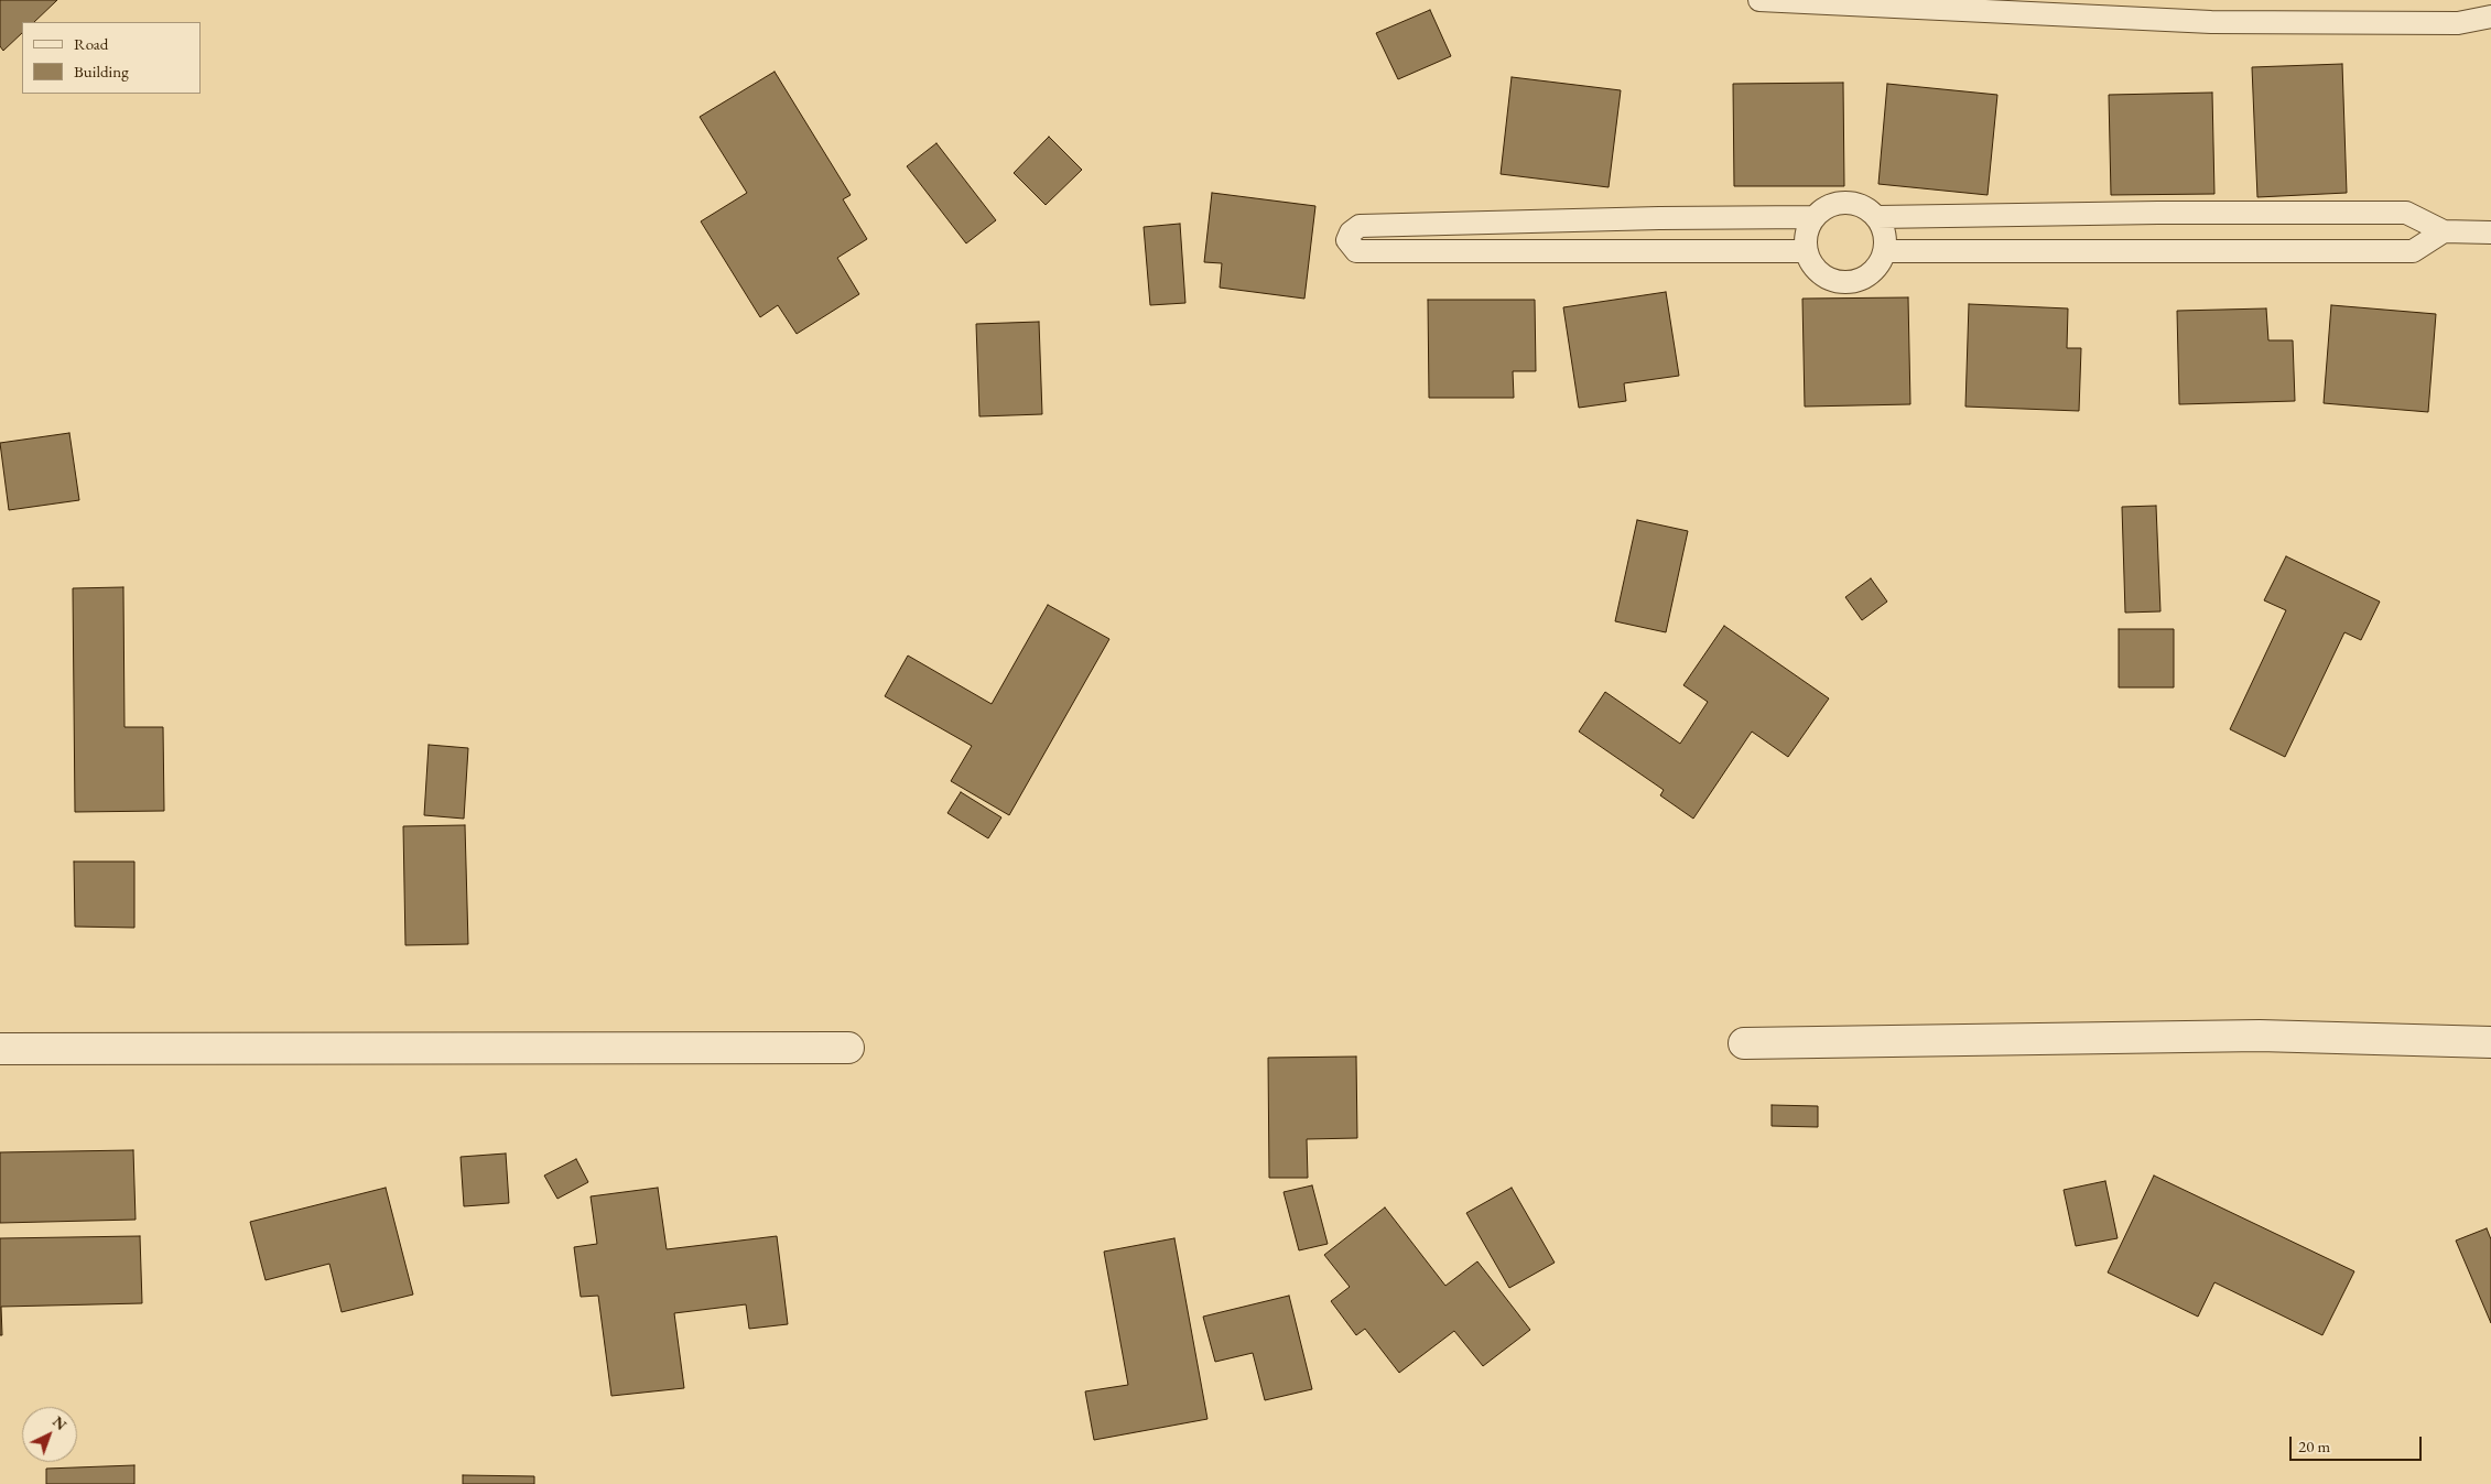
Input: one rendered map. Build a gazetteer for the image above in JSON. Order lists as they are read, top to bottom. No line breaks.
{"legend":["Road","Building"],"scale_bar":"20 m","north":"top right"}
